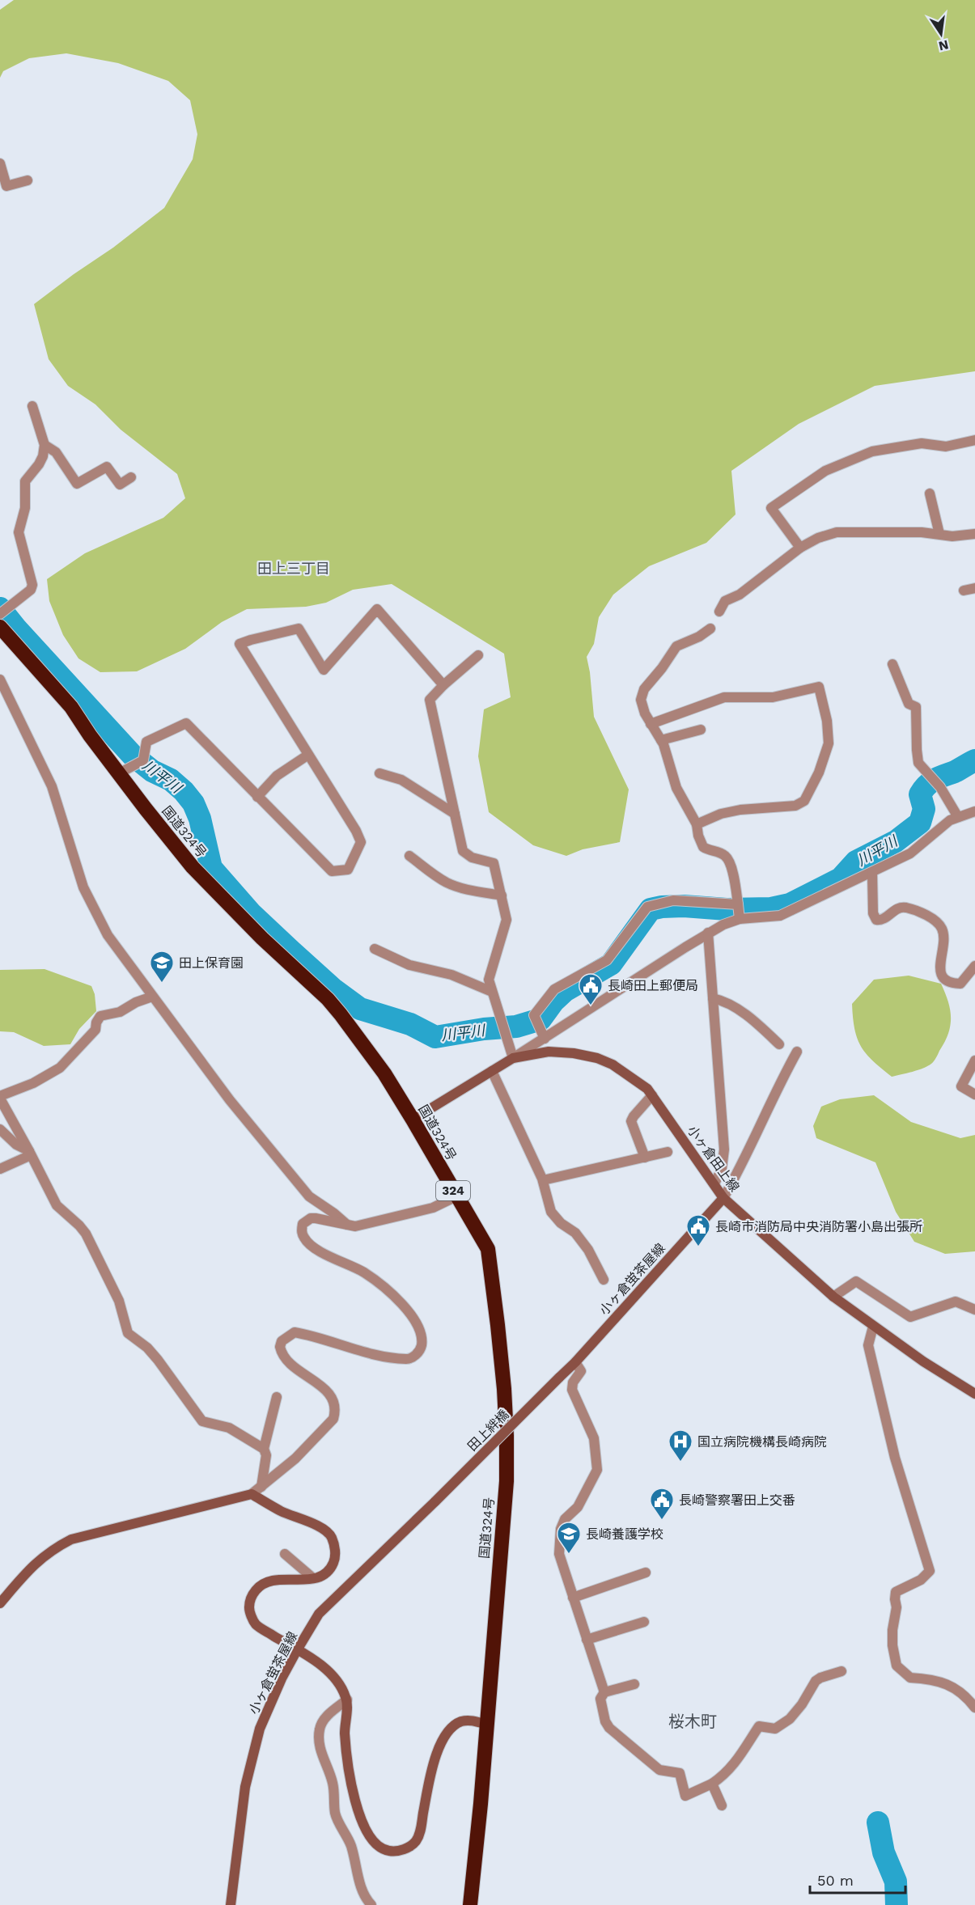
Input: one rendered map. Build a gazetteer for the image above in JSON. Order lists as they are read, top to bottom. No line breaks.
{"streets":{"highway":["国道324号","324"],"street":["小ヶ倉田上線","小ヶ倉蛍茶屋線","田上絆橋"]},"crossings":[["国道324号","小ヶ倉田上線"],["小ヶ倉田上線","小ヶ倉蛍茶屋線"],["小ヶ倉蛍茶屋線","田上絆橋"]],"districts":["田上三丁目","桜木町"],"water":["川平川"],"places":{"school or university":["田上保育園","長崎養護学校"],"public building":["長崎田上郵便局","長崎市消防局中央消防署小島出張所","長崎警察署田上交番"],"hospital":["国立病院機構長崎病院"]},"scale_bar":"50 m","north":"bottom"}
